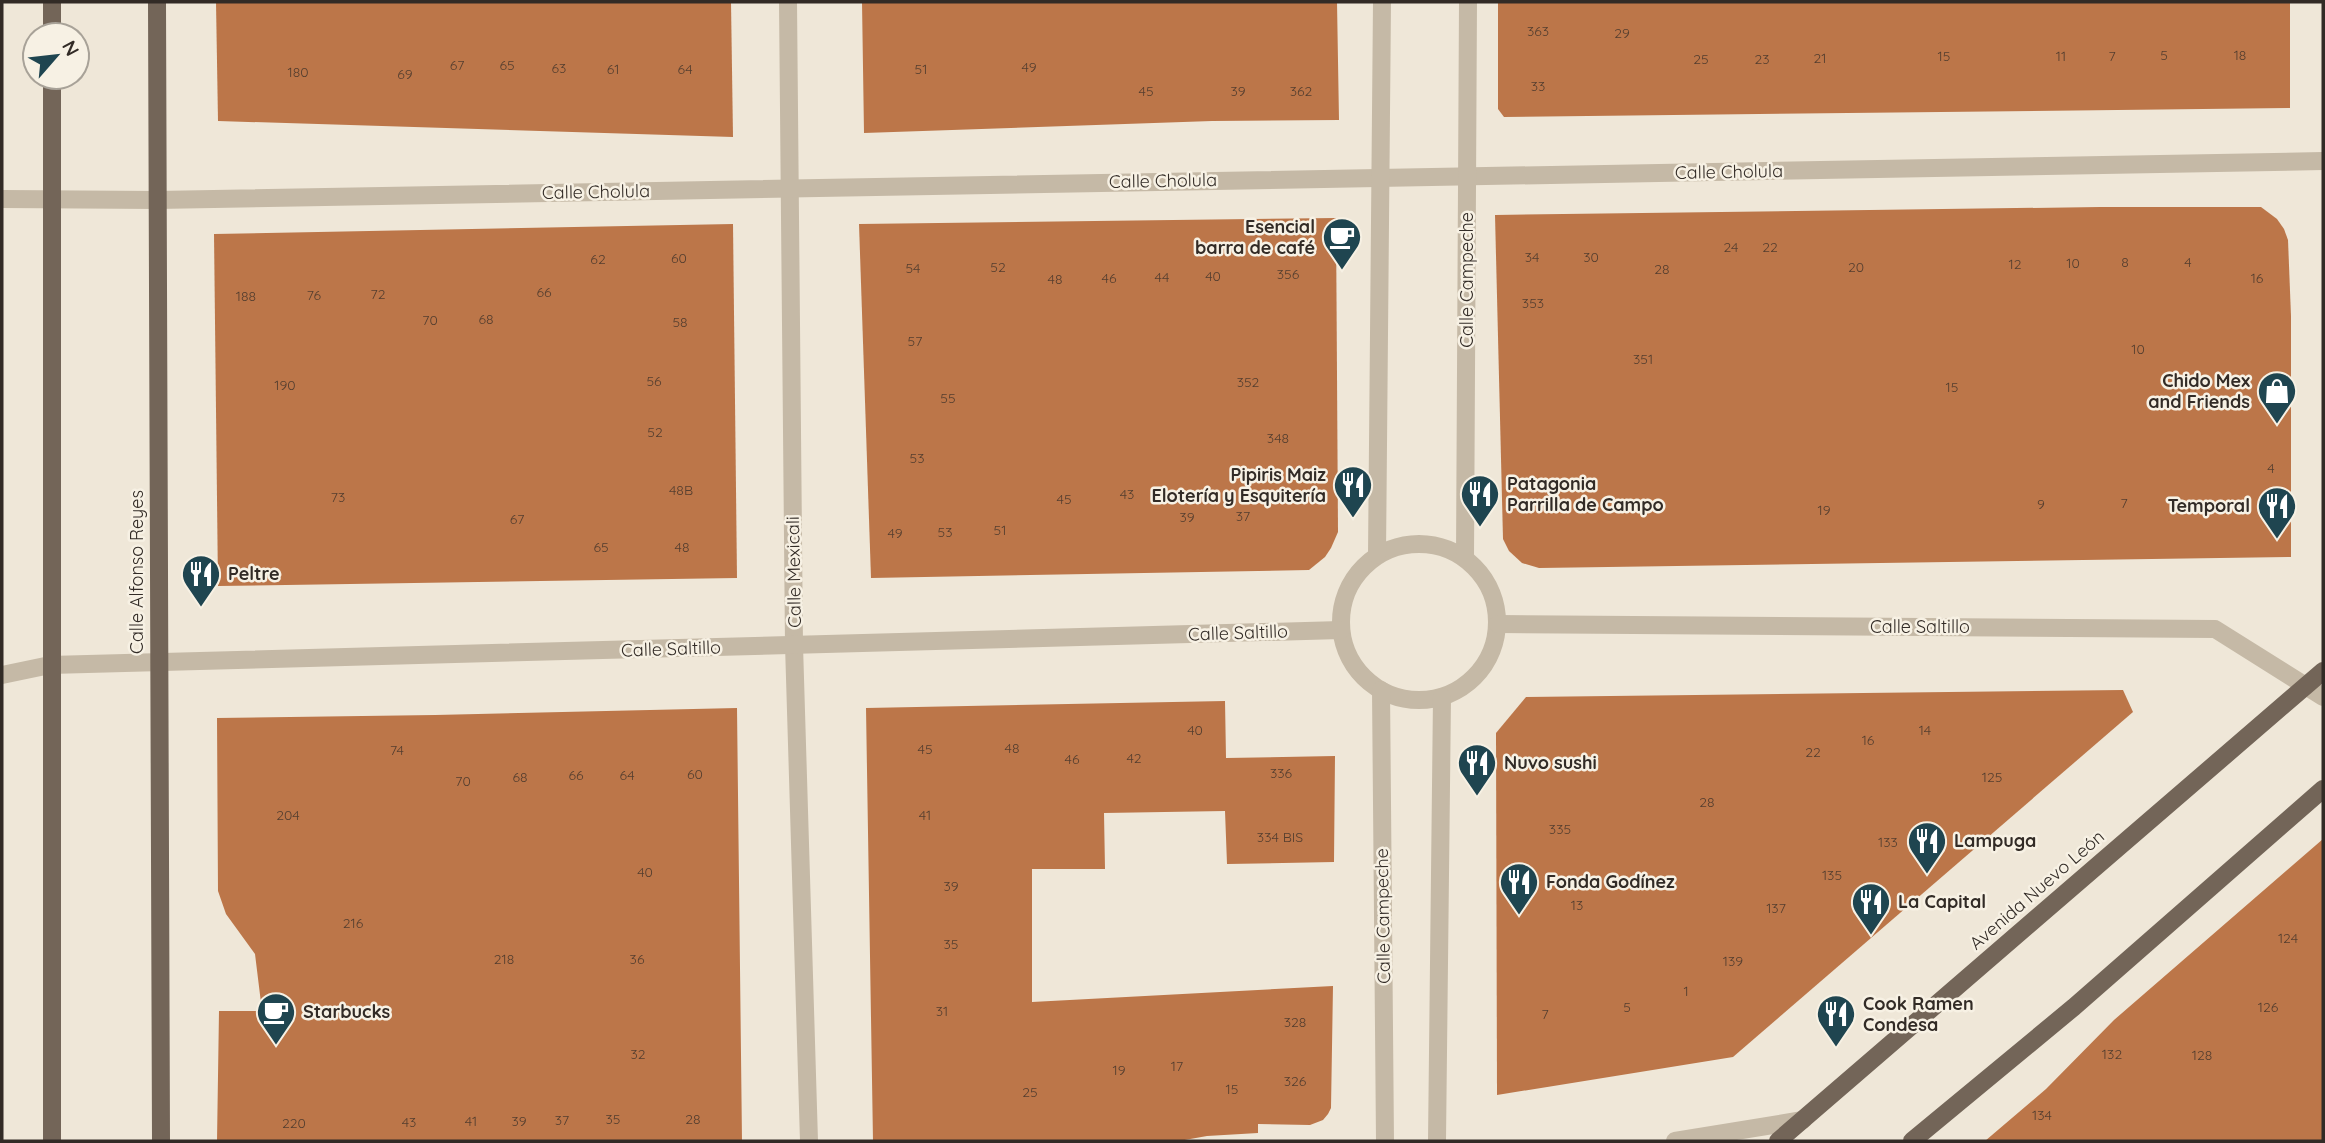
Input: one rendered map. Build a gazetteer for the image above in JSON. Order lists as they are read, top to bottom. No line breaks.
{"streets":{"main road":["Calle Alfonso Reyes","Avenida Nuevo León"],"street":["Calle Cholula","Calle Campeche","Calle Mexicali","Calle Saltillo"]},"crossings":[["Calle Cholula","Calle Campeche"],["Calle Cholula","Calle Alfonso Reyes"],["Calle Cholula","Calle Mexicali"],["Calle Campeche","Calle Saltillo"],["Calle Alfonso Reyes","Calle Saltillo"],["Calle Mexicali","Calle Saltillo"],["Calle Saltillo","Avenida Nuevo León"]],"places":{"cafe":["Esencial barra de café","Starbucks"],"shop":["Chido Mex and Friends"],"restaurant":["Pipiris Maiz Elotería y Esquitería","Patagonia Parrilla de Campo","Temporal","Peltre","Nuvo sushi","Lampuga","Fonda Godínez","La Capital","Cook Ramen Condesa"]},"house_numbers":["363","29","5","18","15","11","7","21","25","23","67","65","49","63","61","64","51","180","69","33","45","39","362","24","22","34","30","60","62","8","4","10","12","52","20","54","28","356","40","44","46","16","48","66","72","76","188","353","68","70","58","57","10","351","56","352","190","15","55","52","348","53","4","48B","43","73","45","7","9","19","37","39","67","51","53","49","65","48","40","14","16","48","45","74","22","42","46","336","60","66","64","68","125","70","28","204","41","335","334 BIS","133","40","135","39","13","137","216","124","35","218","36","139","1","5","126","31","7","328","32","132","128","17","19","326","15","25","134","35","28","37","41","39","43","220"],"north":"top right"}
